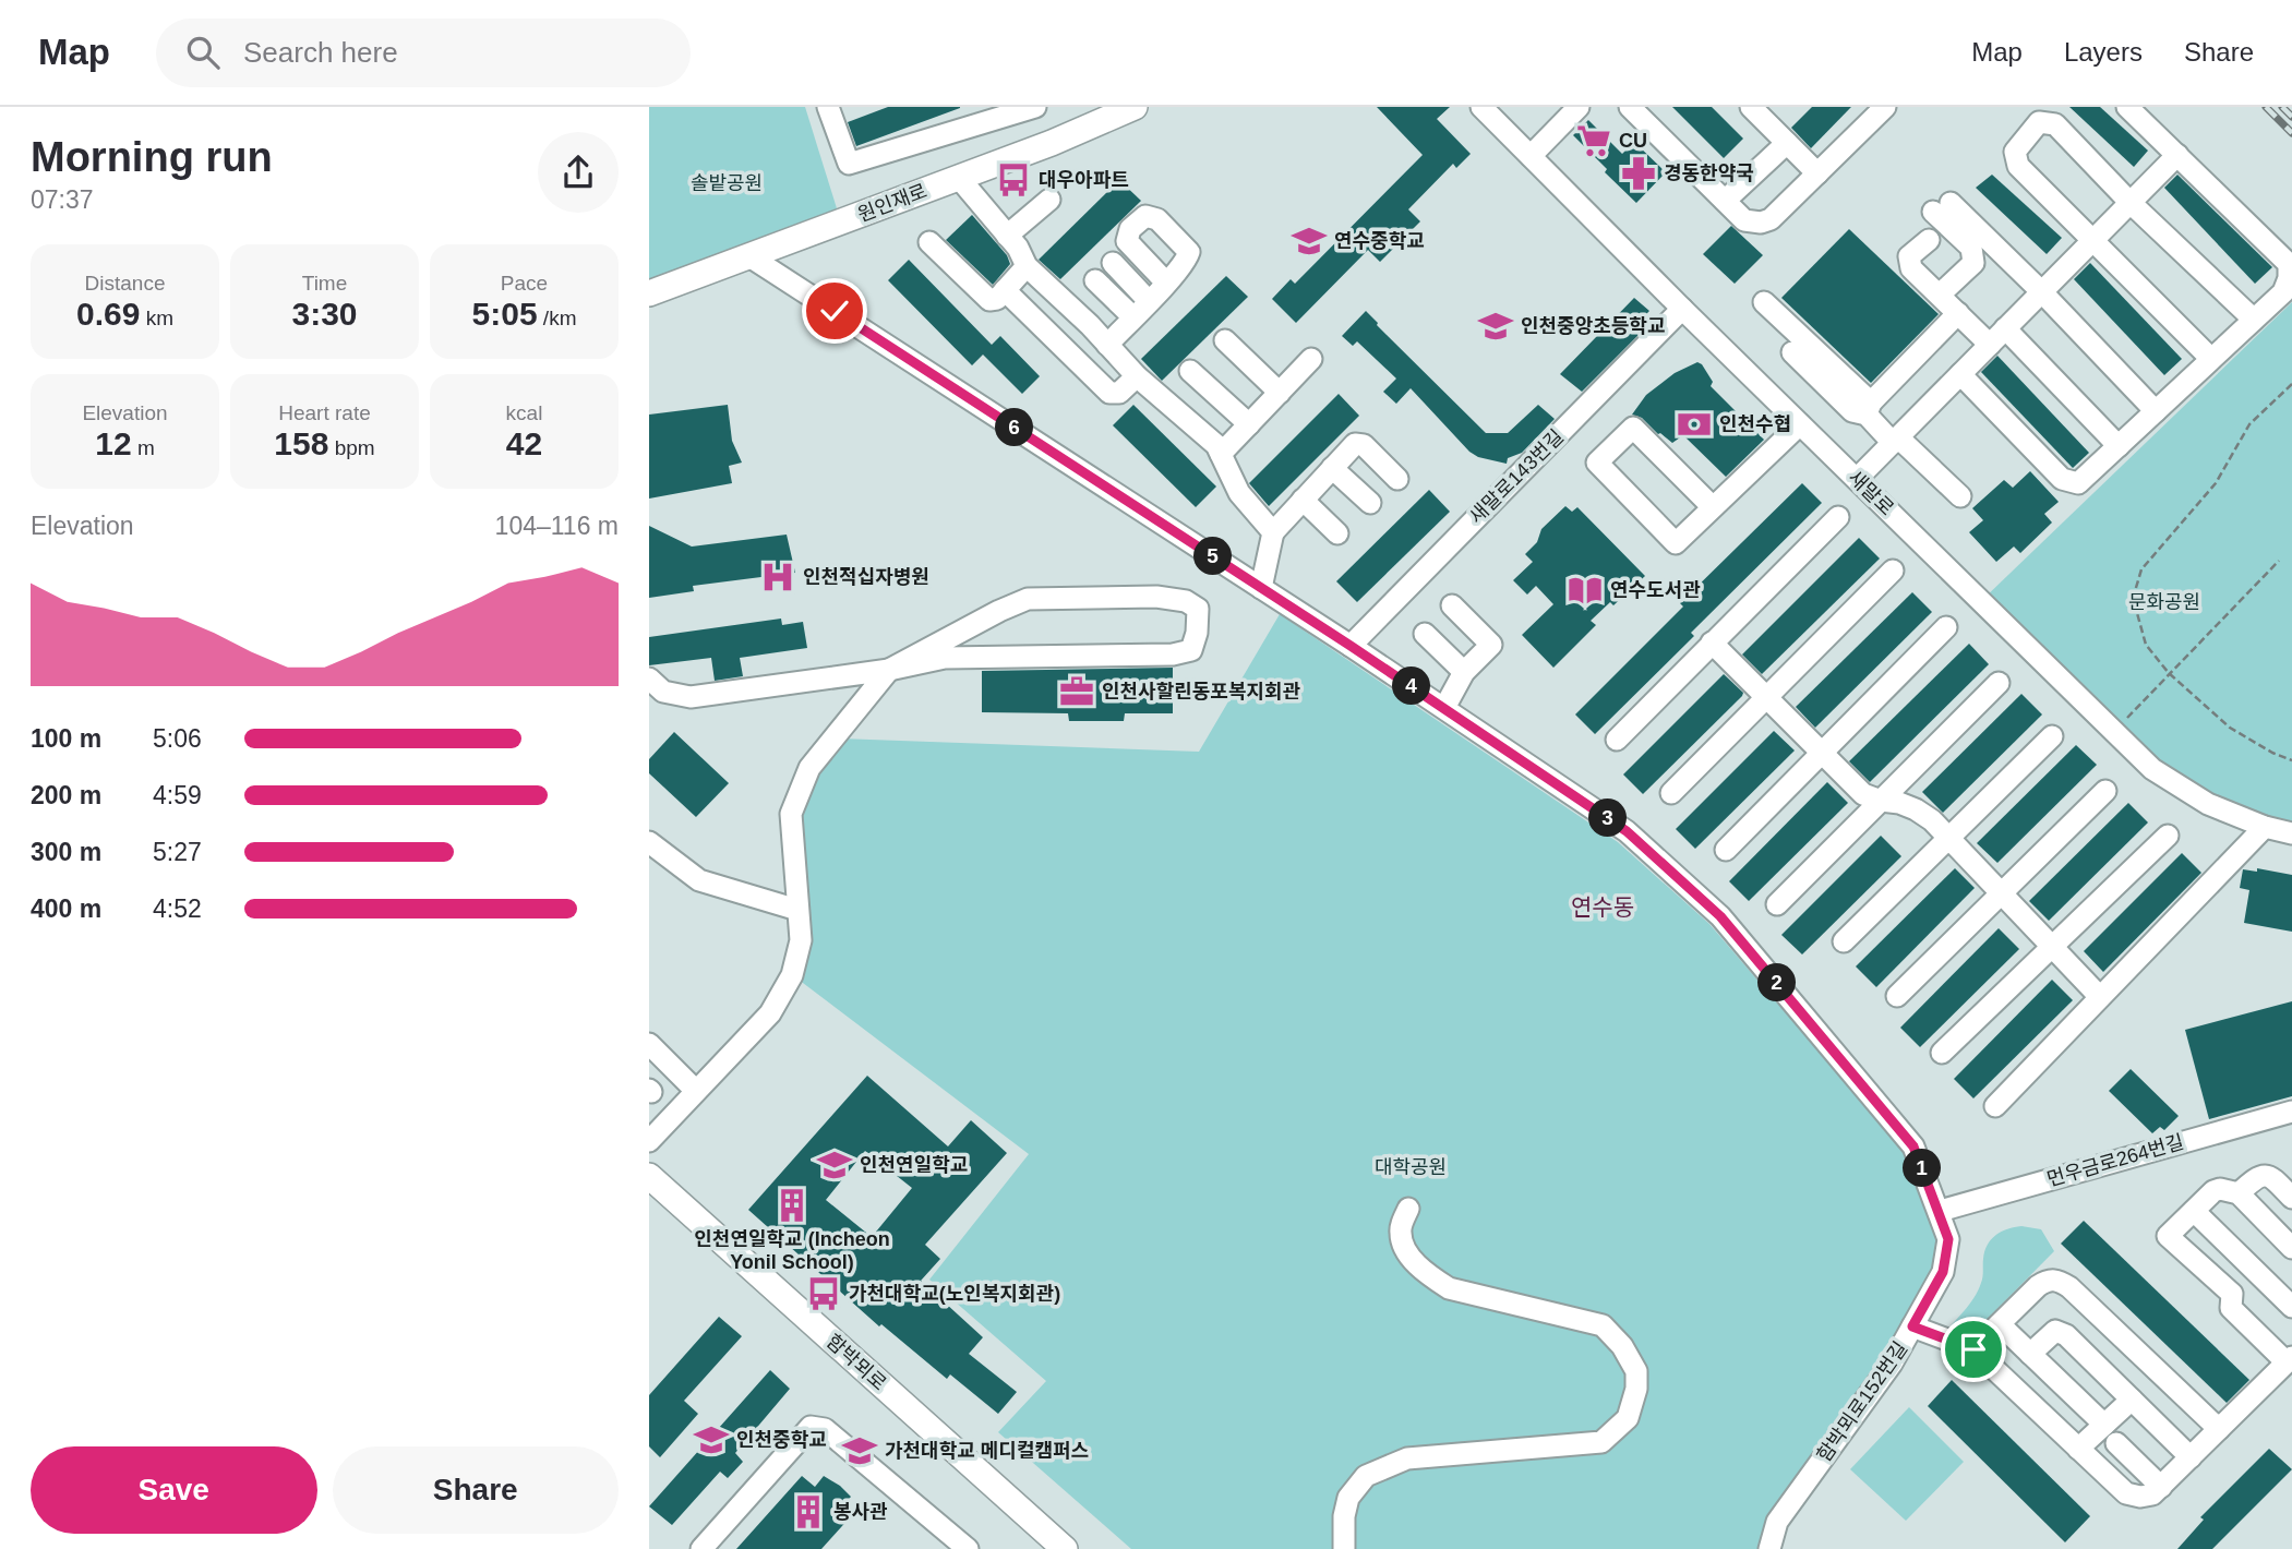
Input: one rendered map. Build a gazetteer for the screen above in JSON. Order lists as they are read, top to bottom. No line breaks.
{"streets":{"main road":["원인재로","함박뫼로"],"street":["새말로143번길","새말로","먼우금로264번길","함박뫼로152번길"]},"crossings":[["원인재로","함박뫼로152번길"],["새말로143번길","새말로"],["새말로143번길","함박뫼로152번길"],["먼우금로264번길","함박뫼로152번길"]],"districts":["연수동"],"parks":["솔밭공원","문화공원","대학공원"],"places":{"supermarket":["CU"],"pharmacy":["경동한약국"],"bus stop":["대우아파트","가천대학교(노인복지회관)"],"school or university":["연수중학교","인천중앙초등학교","인천연일학교","인천중학교","가천대학교 메디컬캠퍼스"],"bank":["인천수협"],"hospital":["인천적십자병원"],"library":["연수도서관"],"office":["인천사할린동포복지회관"],"building":["인천연일학교 (Incheon Yonil School)","봉사관"]},"page":{"header":"Map","search":"Search here","nav":["Map","Layers","Share"],"heading":["Morning run","07:37"],"stats":[["Distance","0.69 km"],["Time","3:30"],["Pace","5:05 /km"],["Elevation","12 m"],["Heart rate","158 bpm"],["kcal","42"]],"pins":["6","5","4","3","2","1"],"chart":["Elevation","104–116 m"],"list":[{"name":"100 m","note":"5:06"},{"name":"200 m","note":"4:59"},{"name":"300 m","note":"5:27"},{"name":"400 m","note":"4:52"}],"buttons":["Save","Share"]}}
